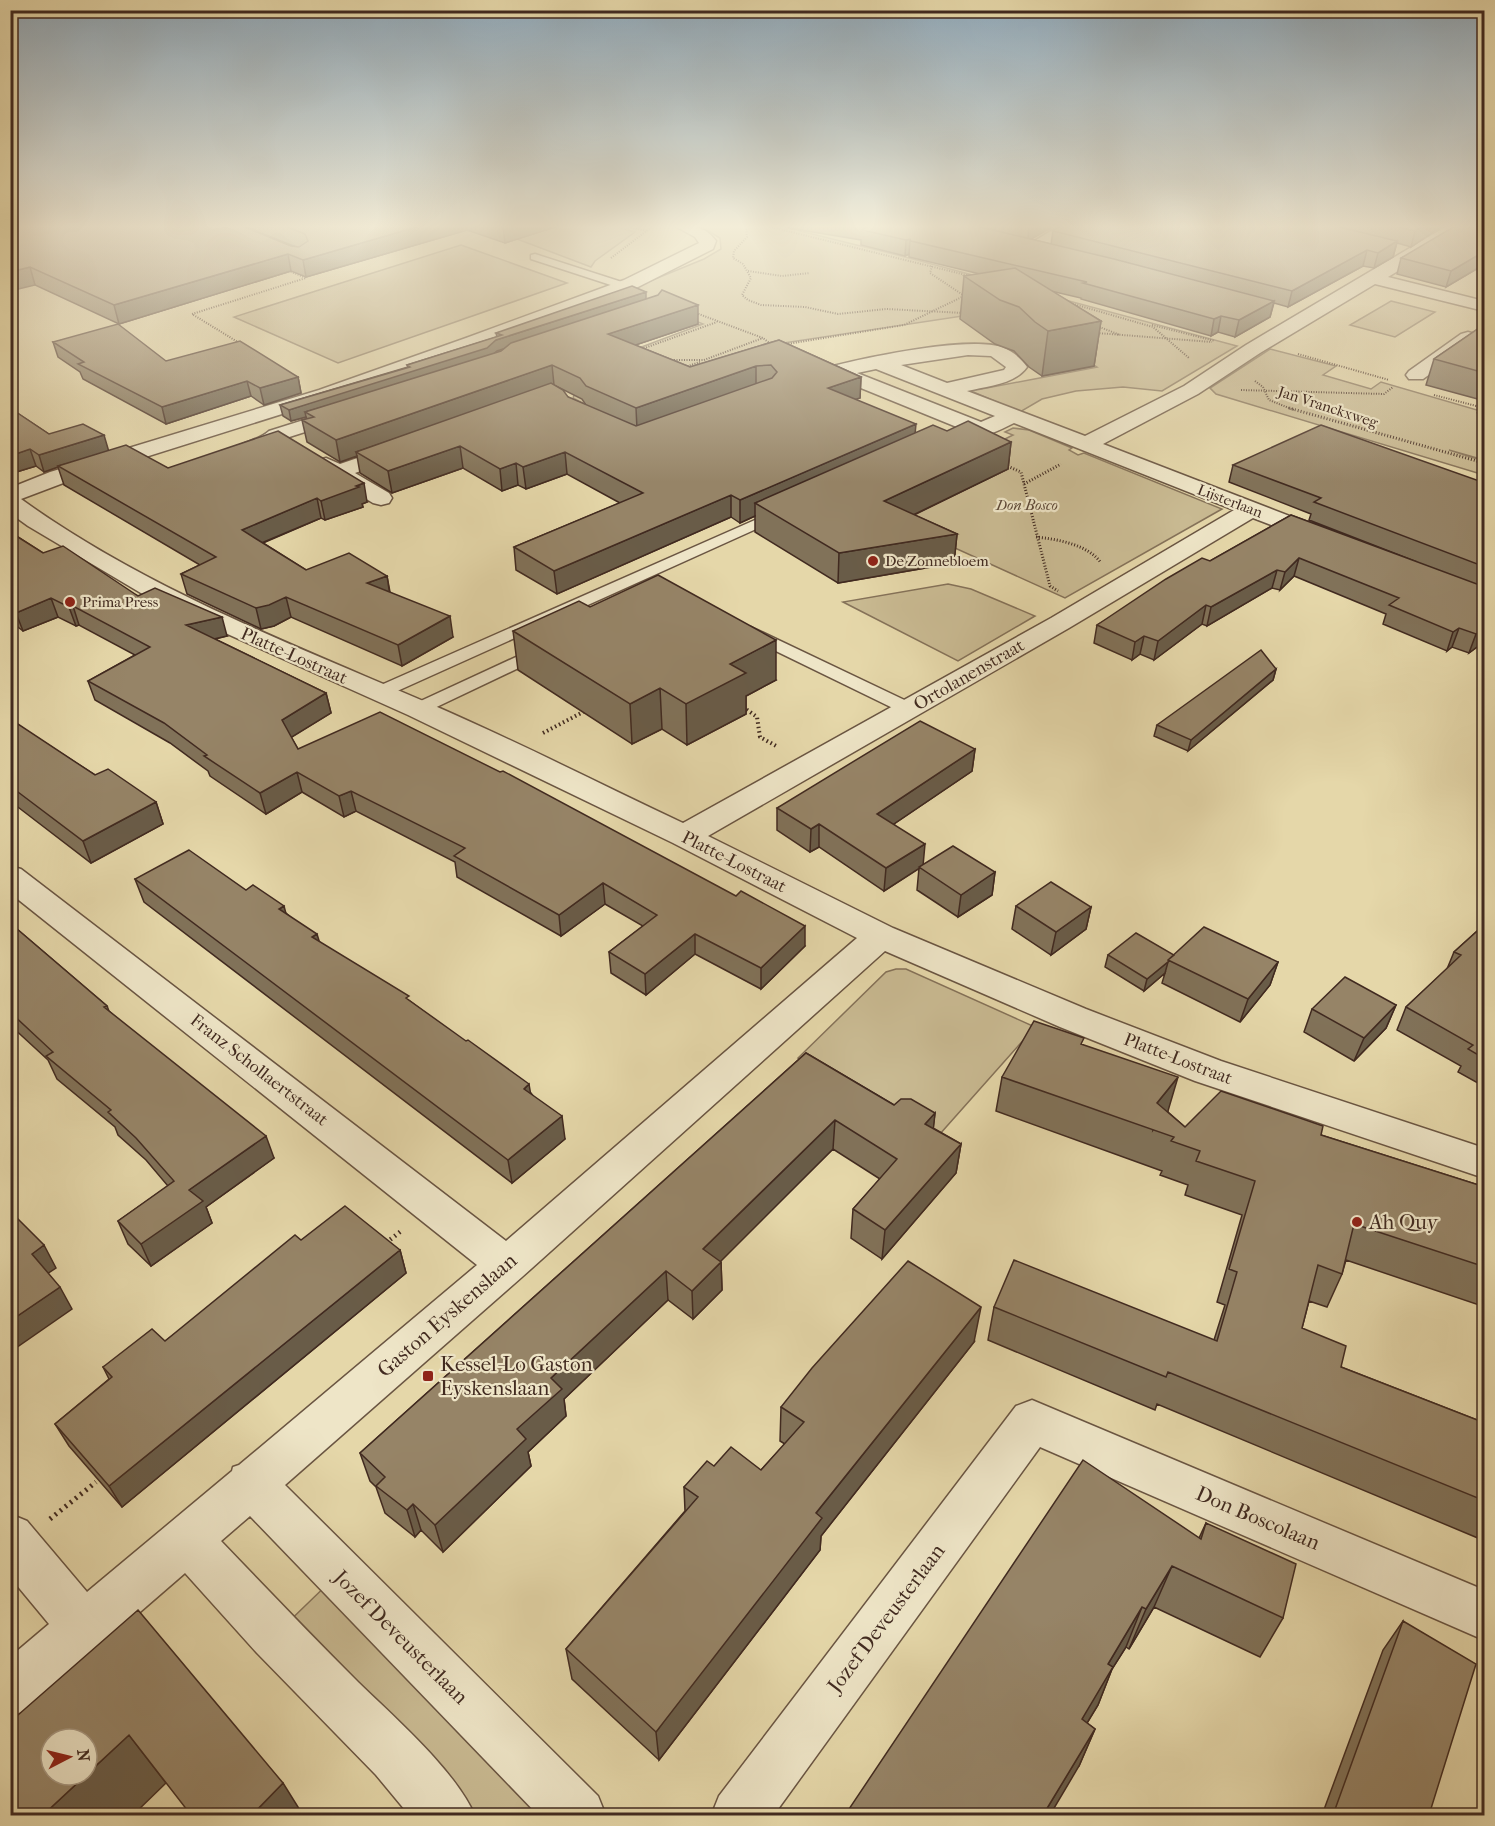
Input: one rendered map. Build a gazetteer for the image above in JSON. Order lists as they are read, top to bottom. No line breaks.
{"streets":{"street":["Lijsterlaan","Platte-Lostraat","Ortolanenstraat","Franz Schollaertstraat","Gaston Eyskenslaan","Don Boscolaan","Jozef Deveusterlaan"],"path":["Jan Vranckxweg"]},"crossings":[["Lijsterlaan","Ortolanenstraat"],["Platte-Lostraat","Ortolanenstraat"],["Platte-Lostraat","Gaston Eyskenslaan"],["Franz Schollaertstraat","Gaston Eyskenslaan"],["Gaston Eyskenslaan","Jozef Deveusterlaan"],["Don Boscolaan","Jozef Deveusterlaan"]],"parks":["Don Bosco"],"places":{"other":["De Zonnebloem","Prima Press","Ah Quy"],"transit":["Kessel-Lo Gaston Eyskenslaan"]},"north":"right"}
